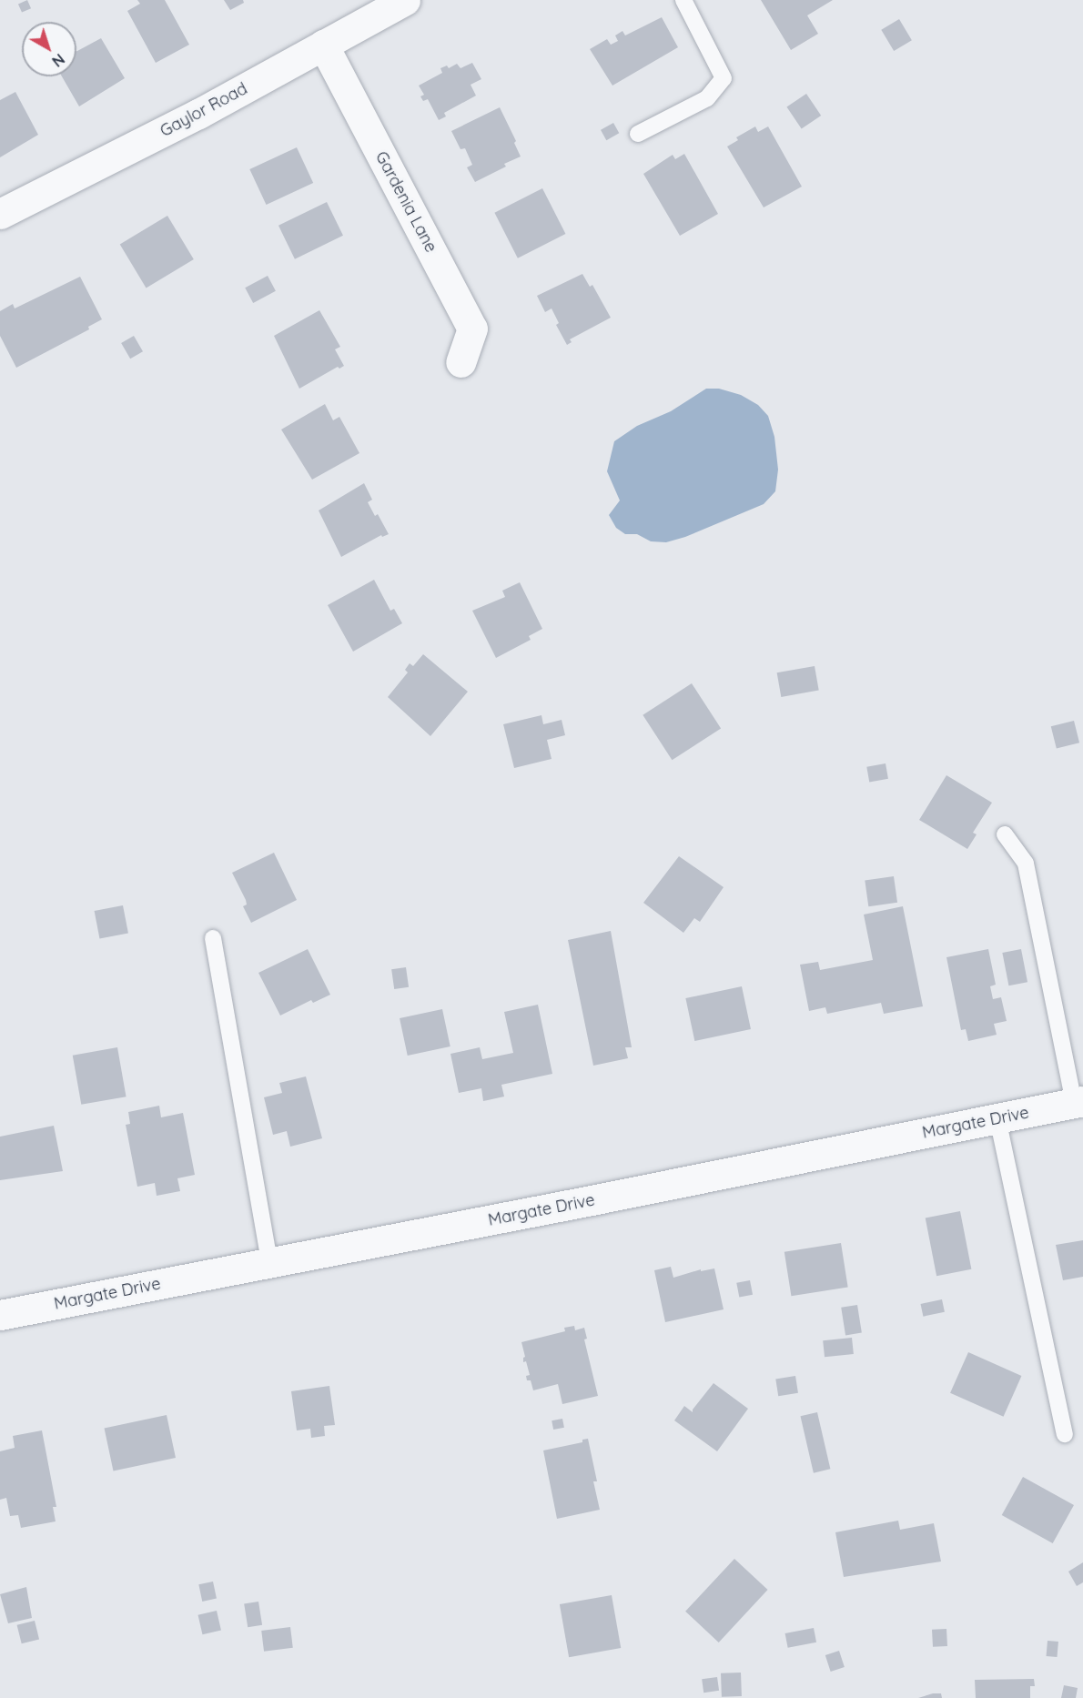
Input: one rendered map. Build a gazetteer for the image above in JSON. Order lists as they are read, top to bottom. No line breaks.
{"streets":{"street":["Gaylor Road","Gardenia Lane","Margate Drive"]},"crossings":[["Gaylor Road","Gardenia Lane"]],"north":"bottom right"}
